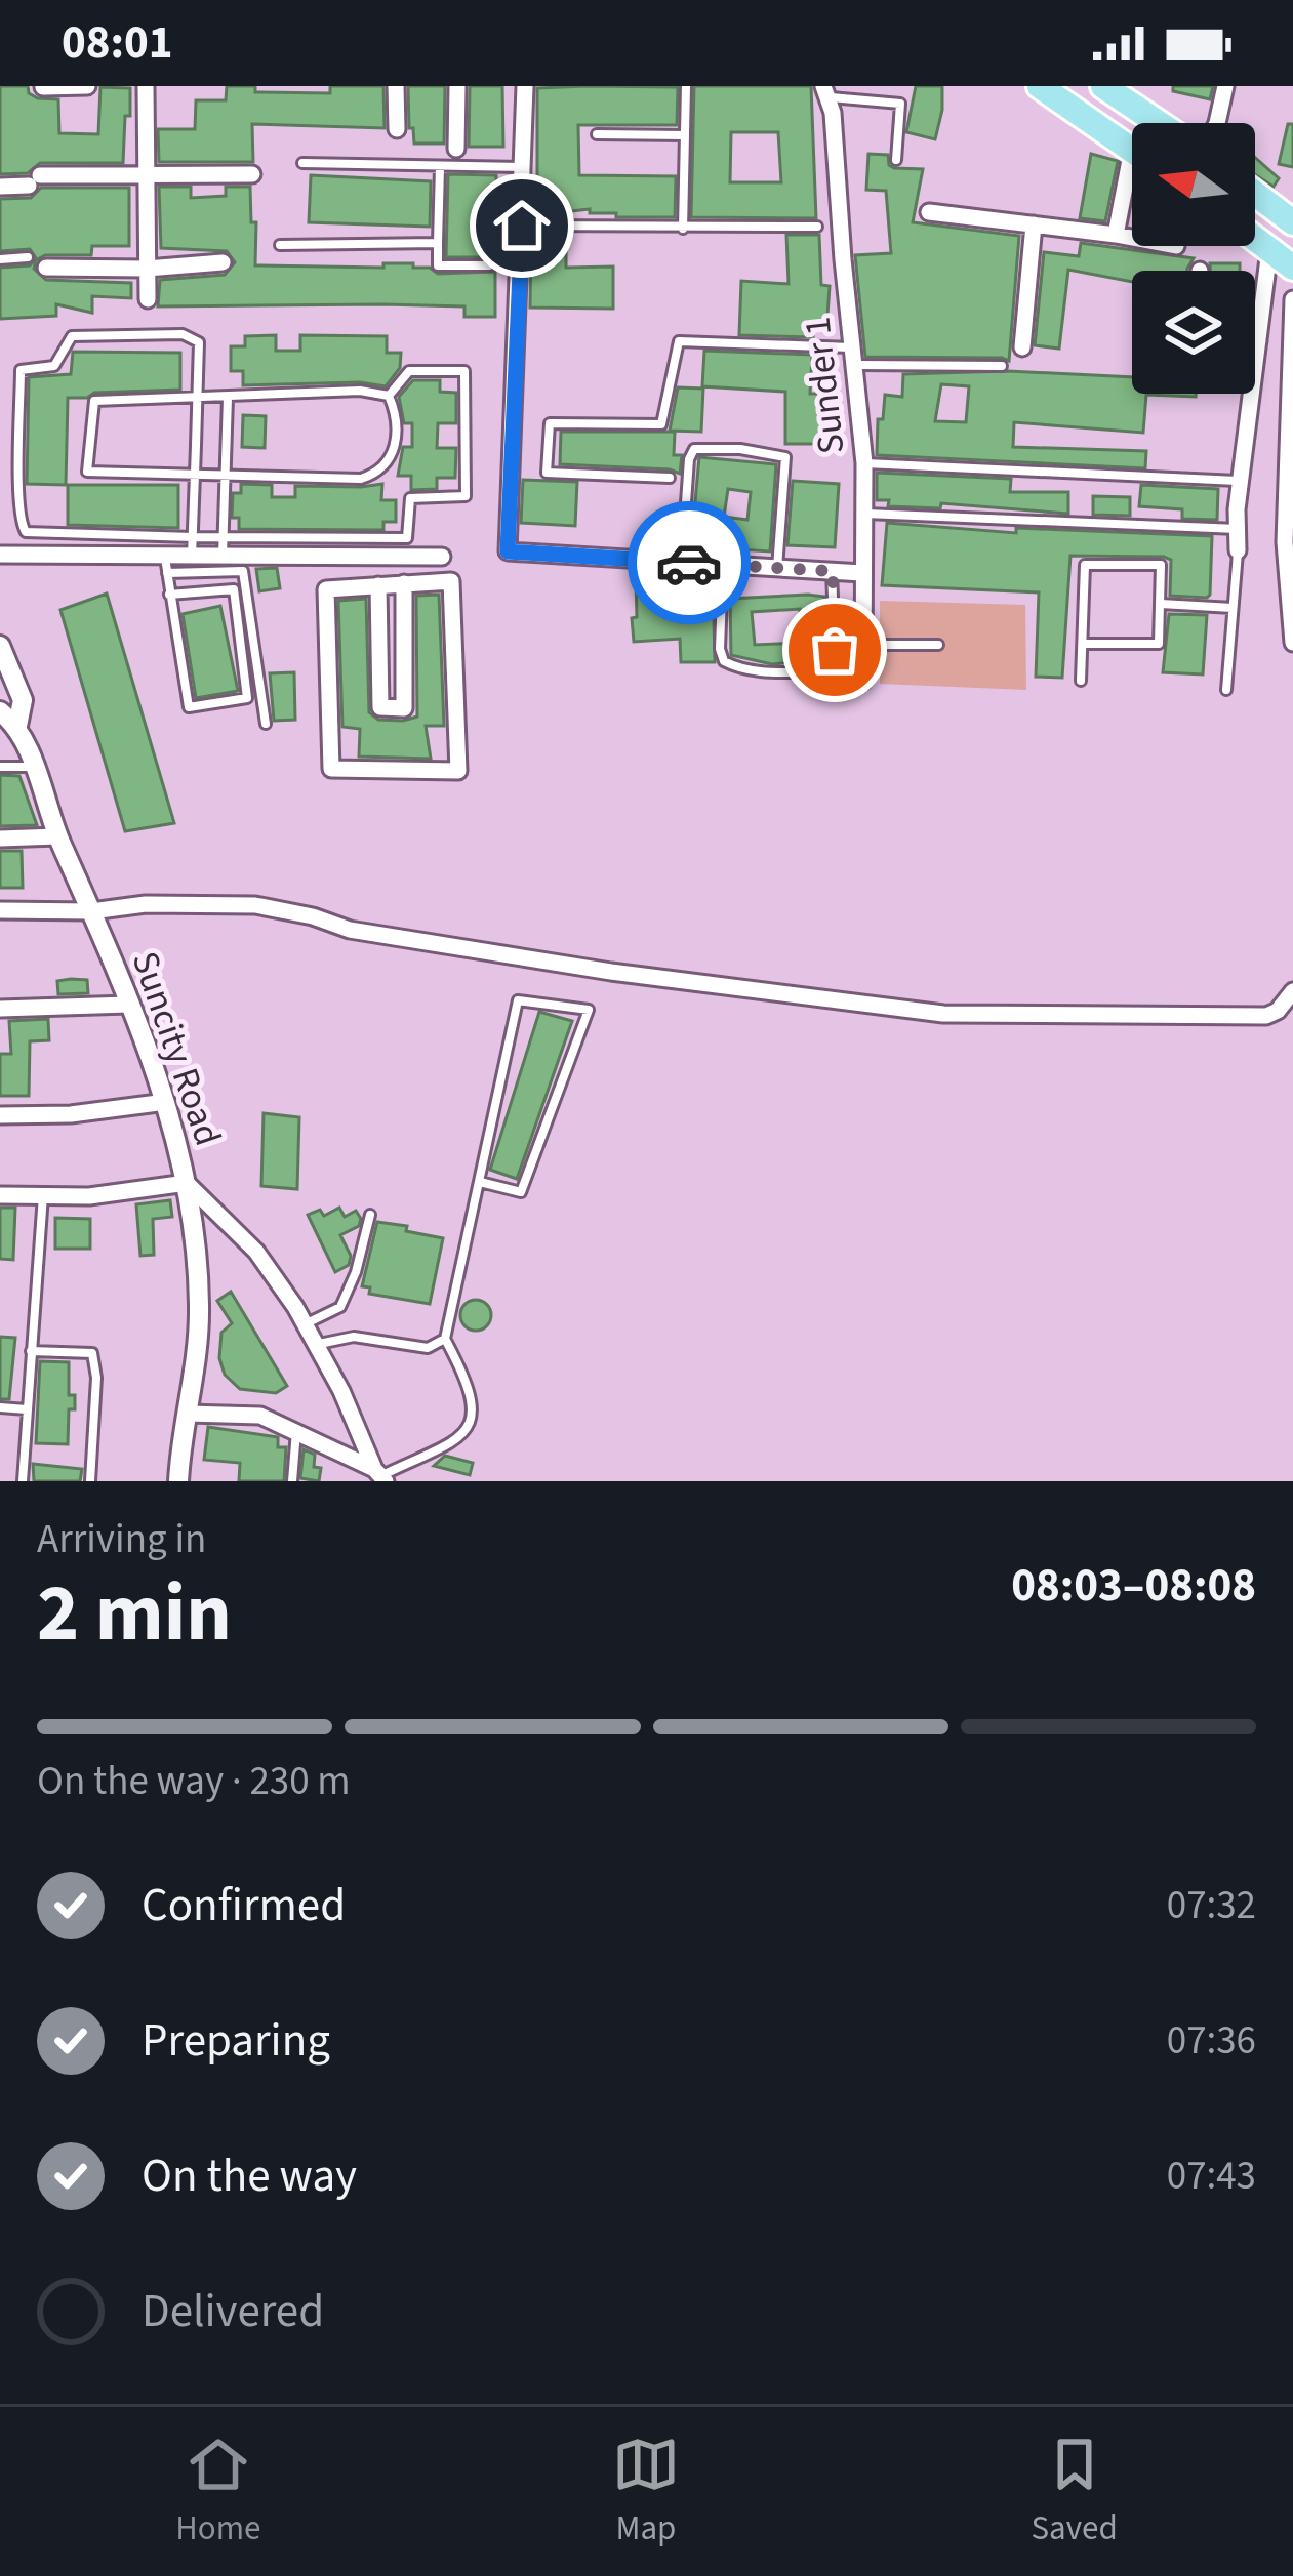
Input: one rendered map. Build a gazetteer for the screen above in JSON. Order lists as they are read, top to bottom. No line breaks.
{"streets":{"street":["Sunder 1","Suncity Road"]},"north":"left","page":{"status":"08:01","heading":["2 min","Arriving in","08:03–08:08"],"bar":"On the way · 230 m","list":[["Confirmed","07:32"],["Preparing","07:36"],["On the way","07:43"],"Delivered"],"tabs":["Home","Map","Saved"]}}
